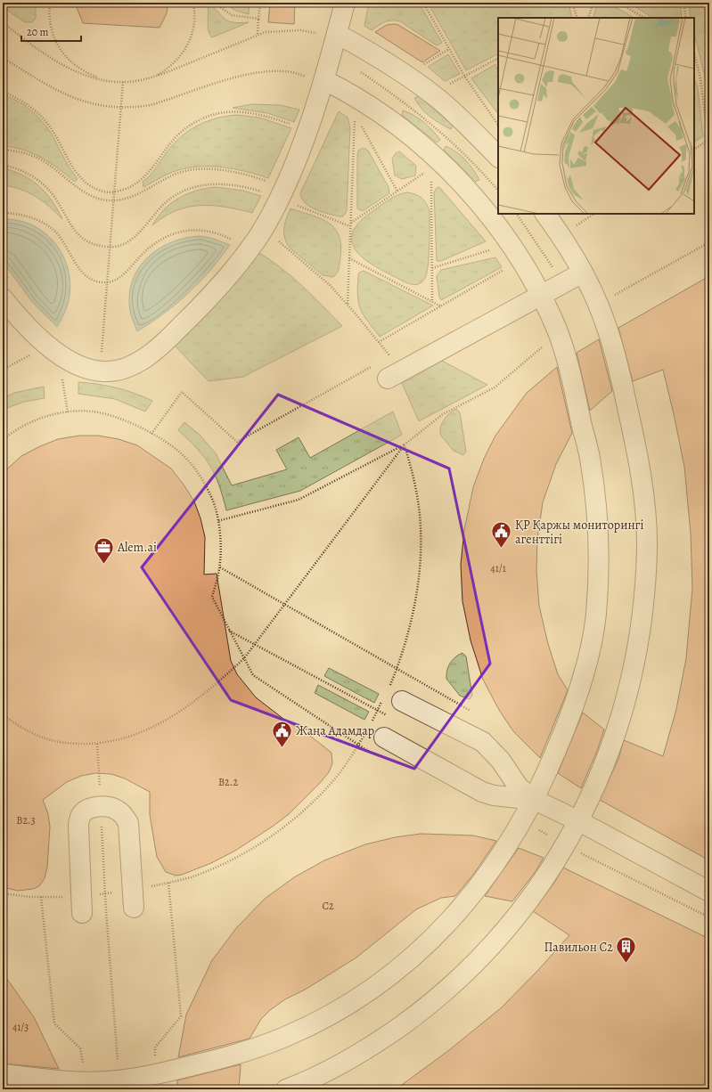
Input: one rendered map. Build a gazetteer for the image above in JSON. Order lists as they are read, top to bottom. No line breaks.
{"places":{"public building":["ҚР Қаржы мониторингі агенттігі","Жаңа Адамдар"],"office":["Alem.ai"],"building":["Павильон С2"]},"house_numbers":["41/1","В2.2","В2.3","С2","41/3"],"scale_bar":"20 m"}
